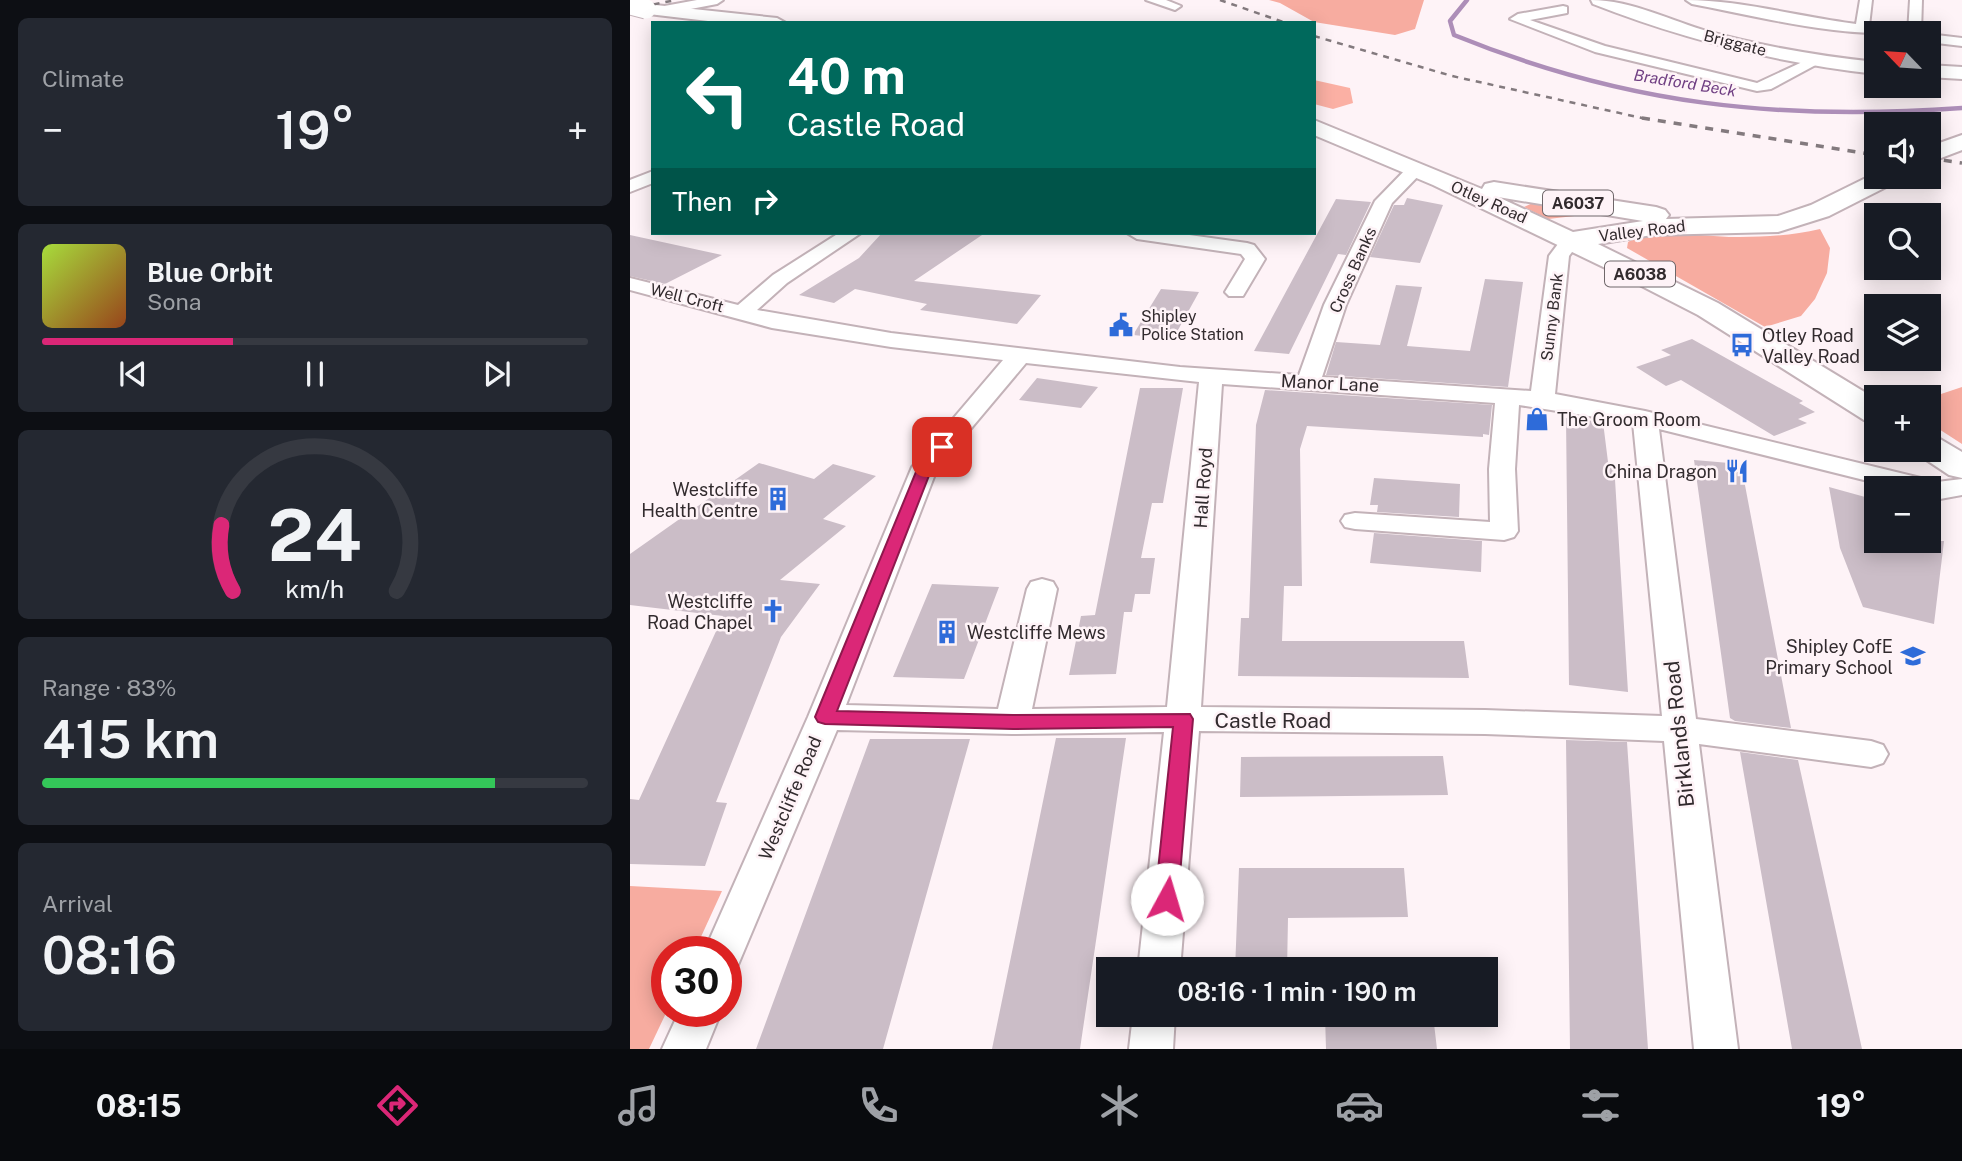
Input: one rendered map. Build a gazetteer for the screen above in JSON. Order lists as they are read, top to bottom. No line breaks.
{"streets":{"main road":["Briggate","Otley Road","A6037","Valley Road","A6038"],"street":["Cross Banks","Well Croft","Sunny Bank","Manor Lane","Hall Royd","Castle Road","Birklands Road","Westcliffe Road"]},"crossings":[["Otley Road","Valley Road"],["Otley Road","Cross Banks"],["Otley Road","Sunny Bank"],["Valley Road","Sunny Bank"],["Cross Banks","Manor Lane"],["Well Croft","Manor Lane"],["Sunny Bank","Manor Lane"],["Manor Lane","Hall Royd"],["Manor Lane","Birklands Road"],["Manor Lane","Westcliffe Road"],["Hall Royd","Castle Road"],["Castle Road","Birklands Road"],["Castle Road","Westcliffe Road"]],"water":["Bradford Beck"],"places":{"public building":["Shipley Police Station"],"bus stop":["Otley Road Valley Road"],"shop":["The Groom Room"],"restaurant":["China Dragon"],"building":["Westcliffe Health Centre","Westcliffe Mews"],"church":["Westcliffe Road Chapel"],"school or university":["Shipley CofE Primary School"]},"north":"top left","page":{"tile":["Climate",["Range · 83%","415 km"],["Arrival","08:16"]],"map_buttons":["+","−"],"turn":["40 m","Castle Road"],"heat":["−","19°","+"],"then":"Then","song":["Blue Orbit","Sona"],"limit":"30","trip":"08:16 · 1 min · 190 m","tabs":["08:15","19°"],"gauge":["24","km/h"]}}
